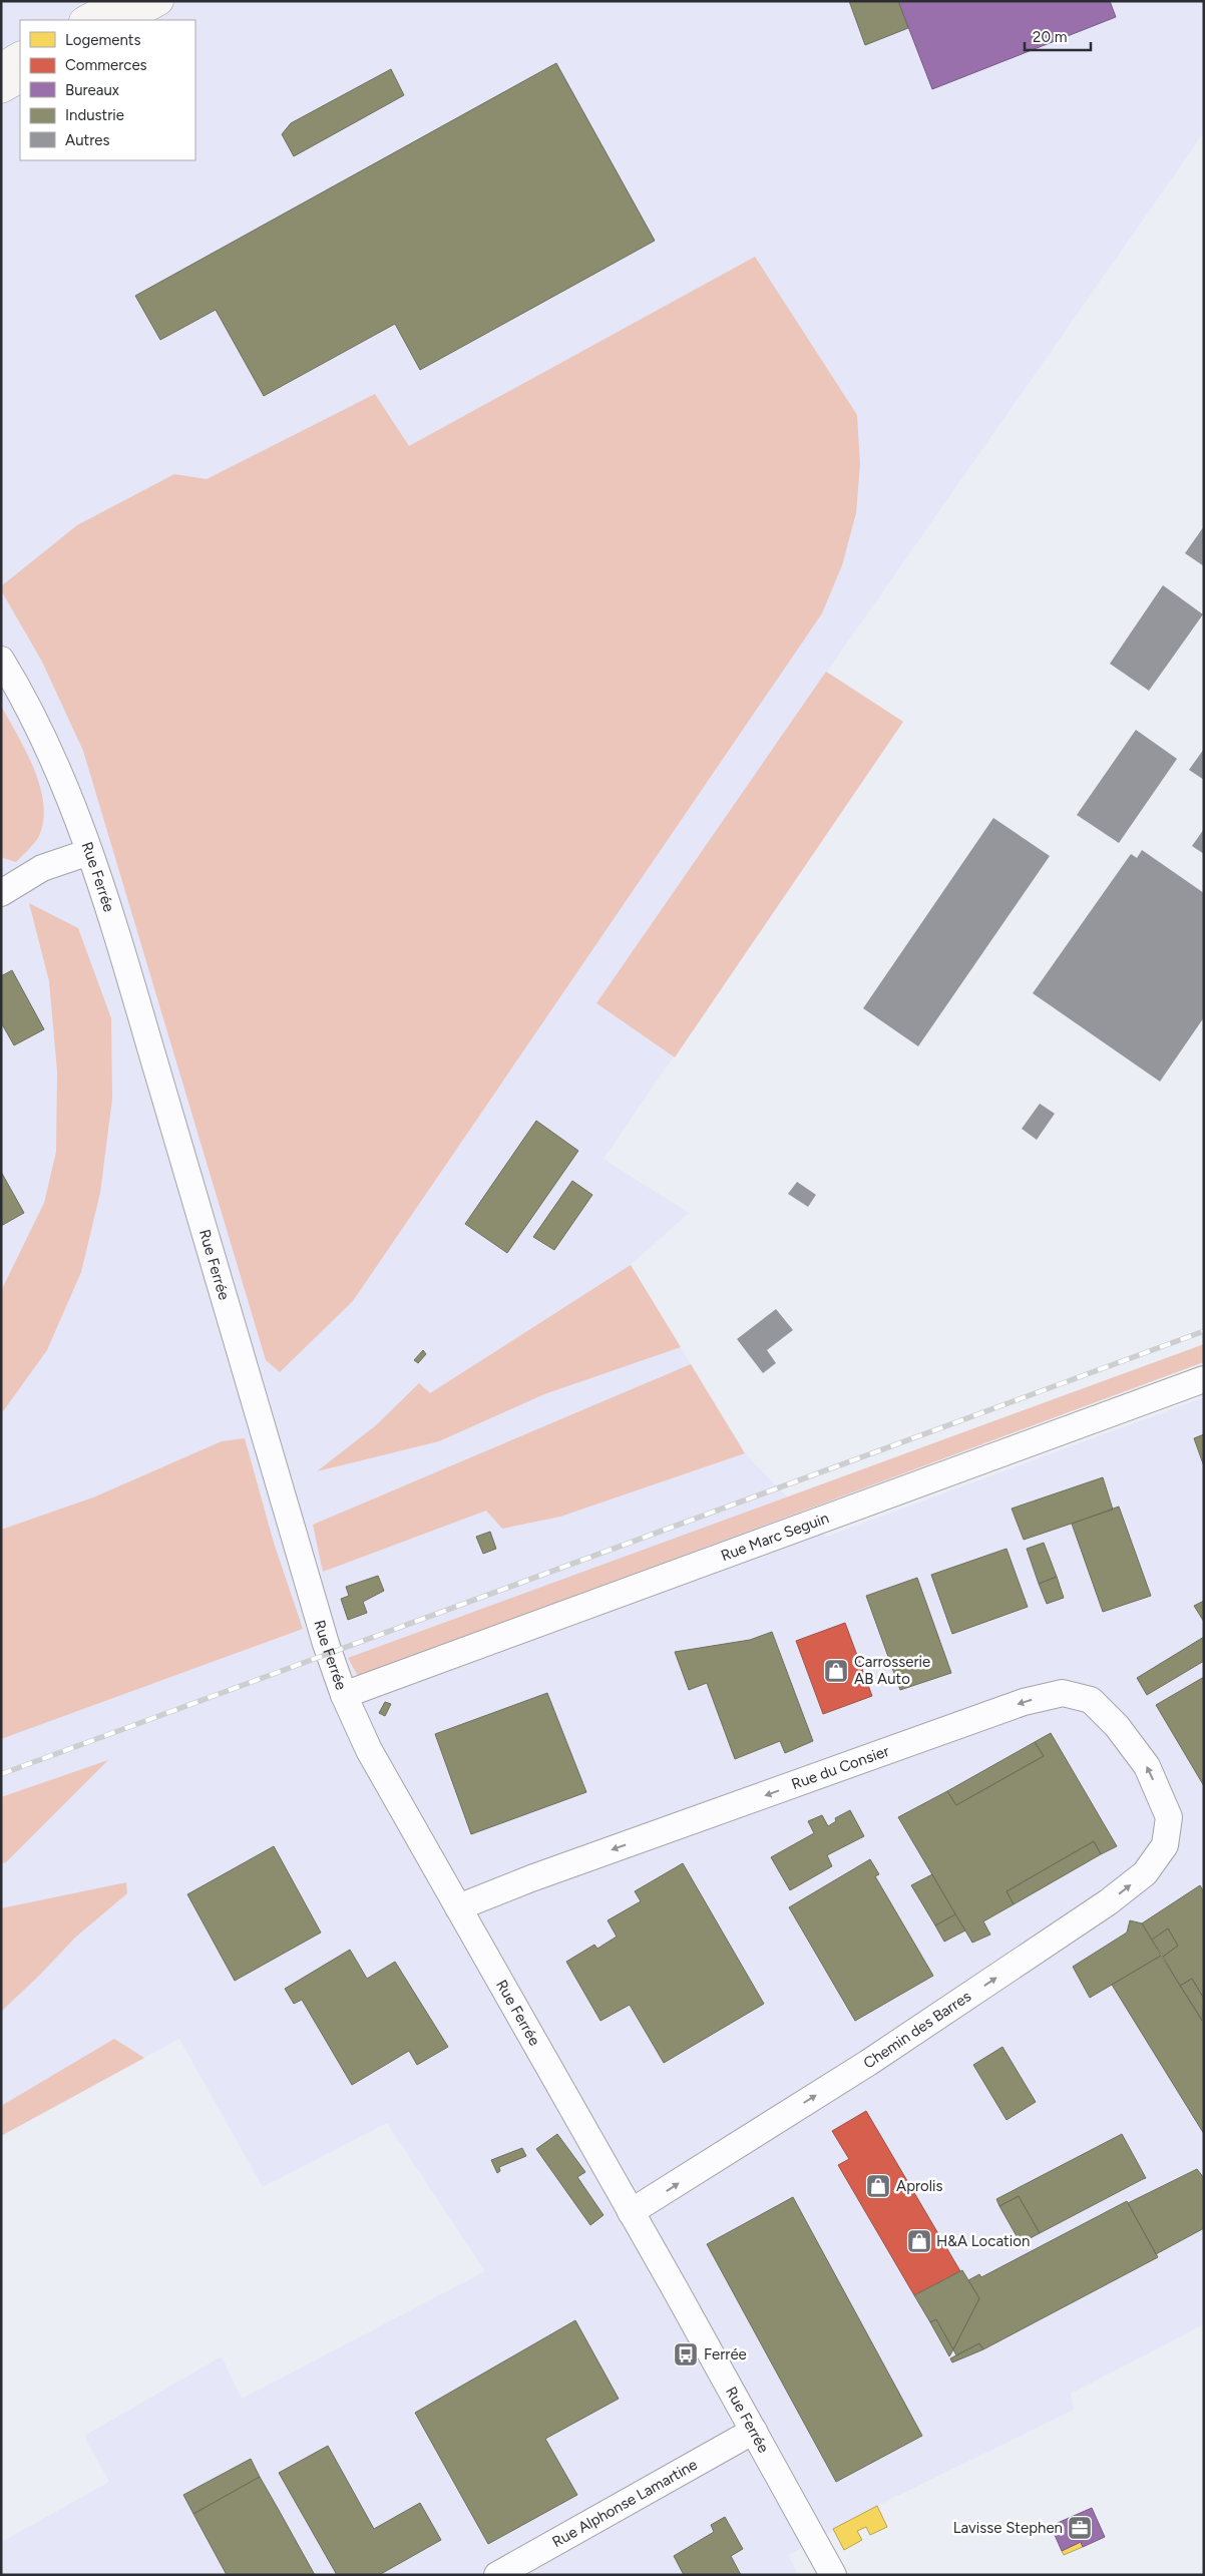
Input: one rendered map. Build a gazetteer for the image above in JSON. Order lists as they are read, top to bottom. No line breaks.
{"streets":{"street":["Rue Ferrée","Rue Marc Seguin","Rue du Consier","Chemin des Barres","Rue Alphonse Lamartine"]},"crossings":[["Rue Ferrée","Rue Marc Seguin"],["Rue Ferrée","Rue du Consier"],["Rue Ferrée","Chemin des Barres"],["Rue Ferrée","Rue Alphonse Lamartine"],["Rue du Consier","Chemin des Barres"]],"one_way":["Rue du Consier","Chemin des Barres"],"places":{"shop":["Carrosserie AB Auto","Aprolis","H&A Location"],"bus stop":["Ferrée"],"office":["Lavisse Stephen"]},"legend":["Logements","Commerces","Bureaux","Industrie","Autres"],"scale_bar":"20 m"}
